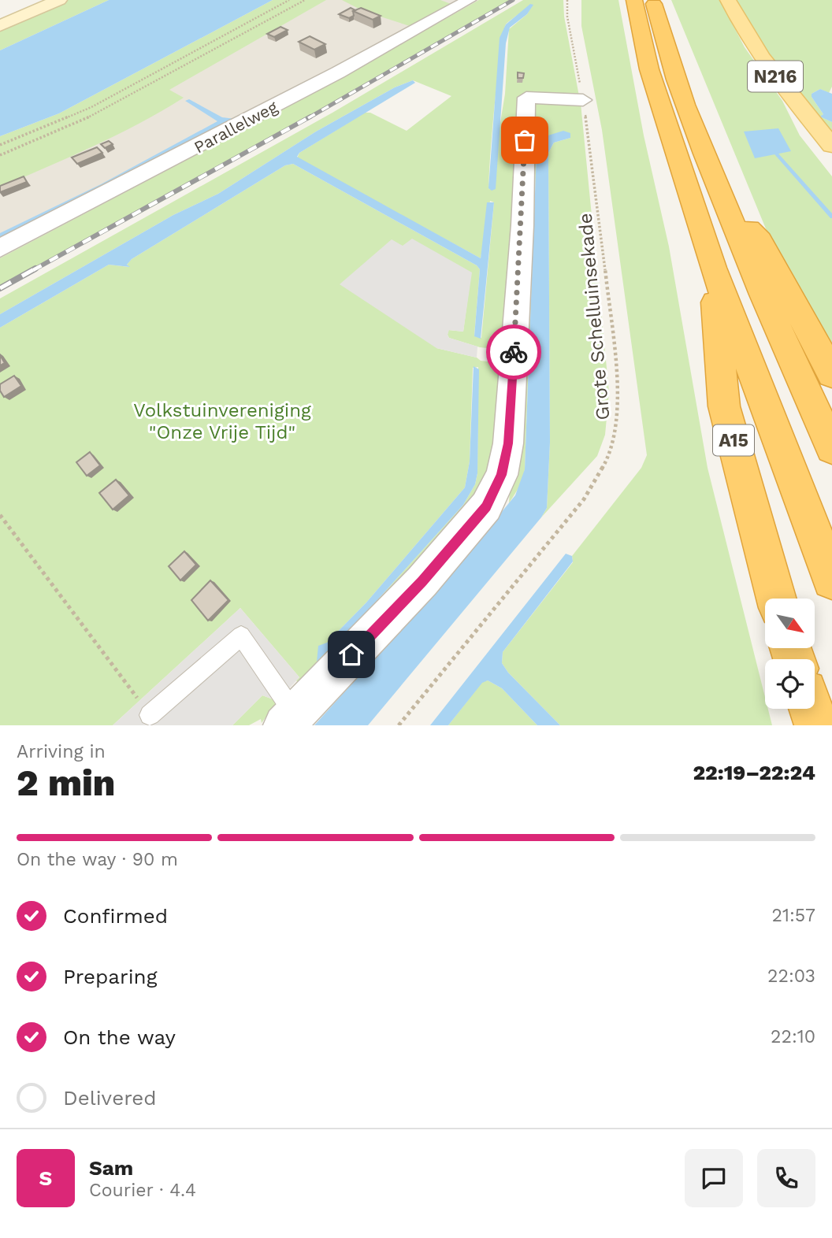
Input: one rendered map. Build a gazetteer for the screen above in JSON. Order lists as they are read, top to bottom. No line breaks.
{"streets":{"highway":["A15"],"main road":["N216"],"street":["Parallelweg"],"path":["Grote Schelluinsekade"]},"parks":["Volkstuinvereniging \"Onze Vrije Tijd\""],"north":"bottom right","page":{"heading":["2 min","Arriving in","22:19–22:24"],"panel":["Sam","Courier · 4.4"],"bar":"On the way · 90 m","list":[["Confirmed","21:57"],["Preparing","22:03"],["On the way","22:10"],"Delivered"],"round":"S"}}
